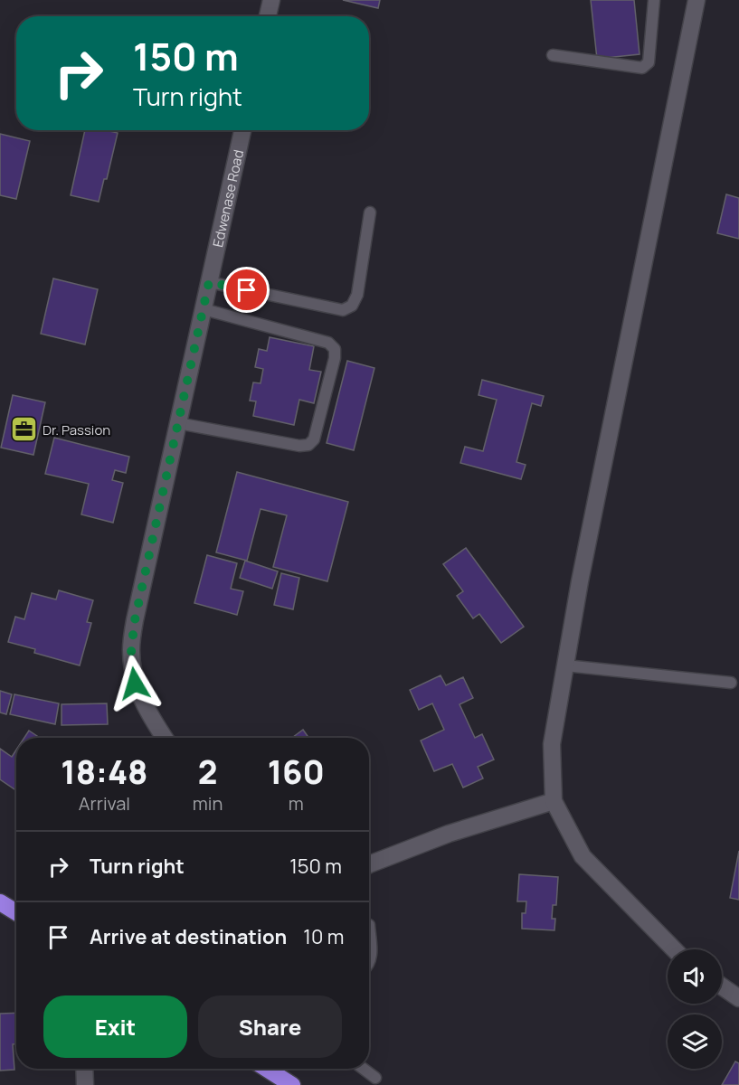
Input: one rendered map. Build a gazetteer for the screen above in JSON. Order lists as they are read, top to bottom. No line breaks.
{"streets":{"street":["Edwenase Road"]},"places":{"office":["Dr. Passion"]},"page":{"turn":["150 m","Turn right"],"eta":["18:48","Arrival","2","min","160","m"],"list":[{"name":"Turn right","value":"150 m"},{"name":"Arrive at destination","value":"10 m"}],"buttons":["Exit","Share"]}}
